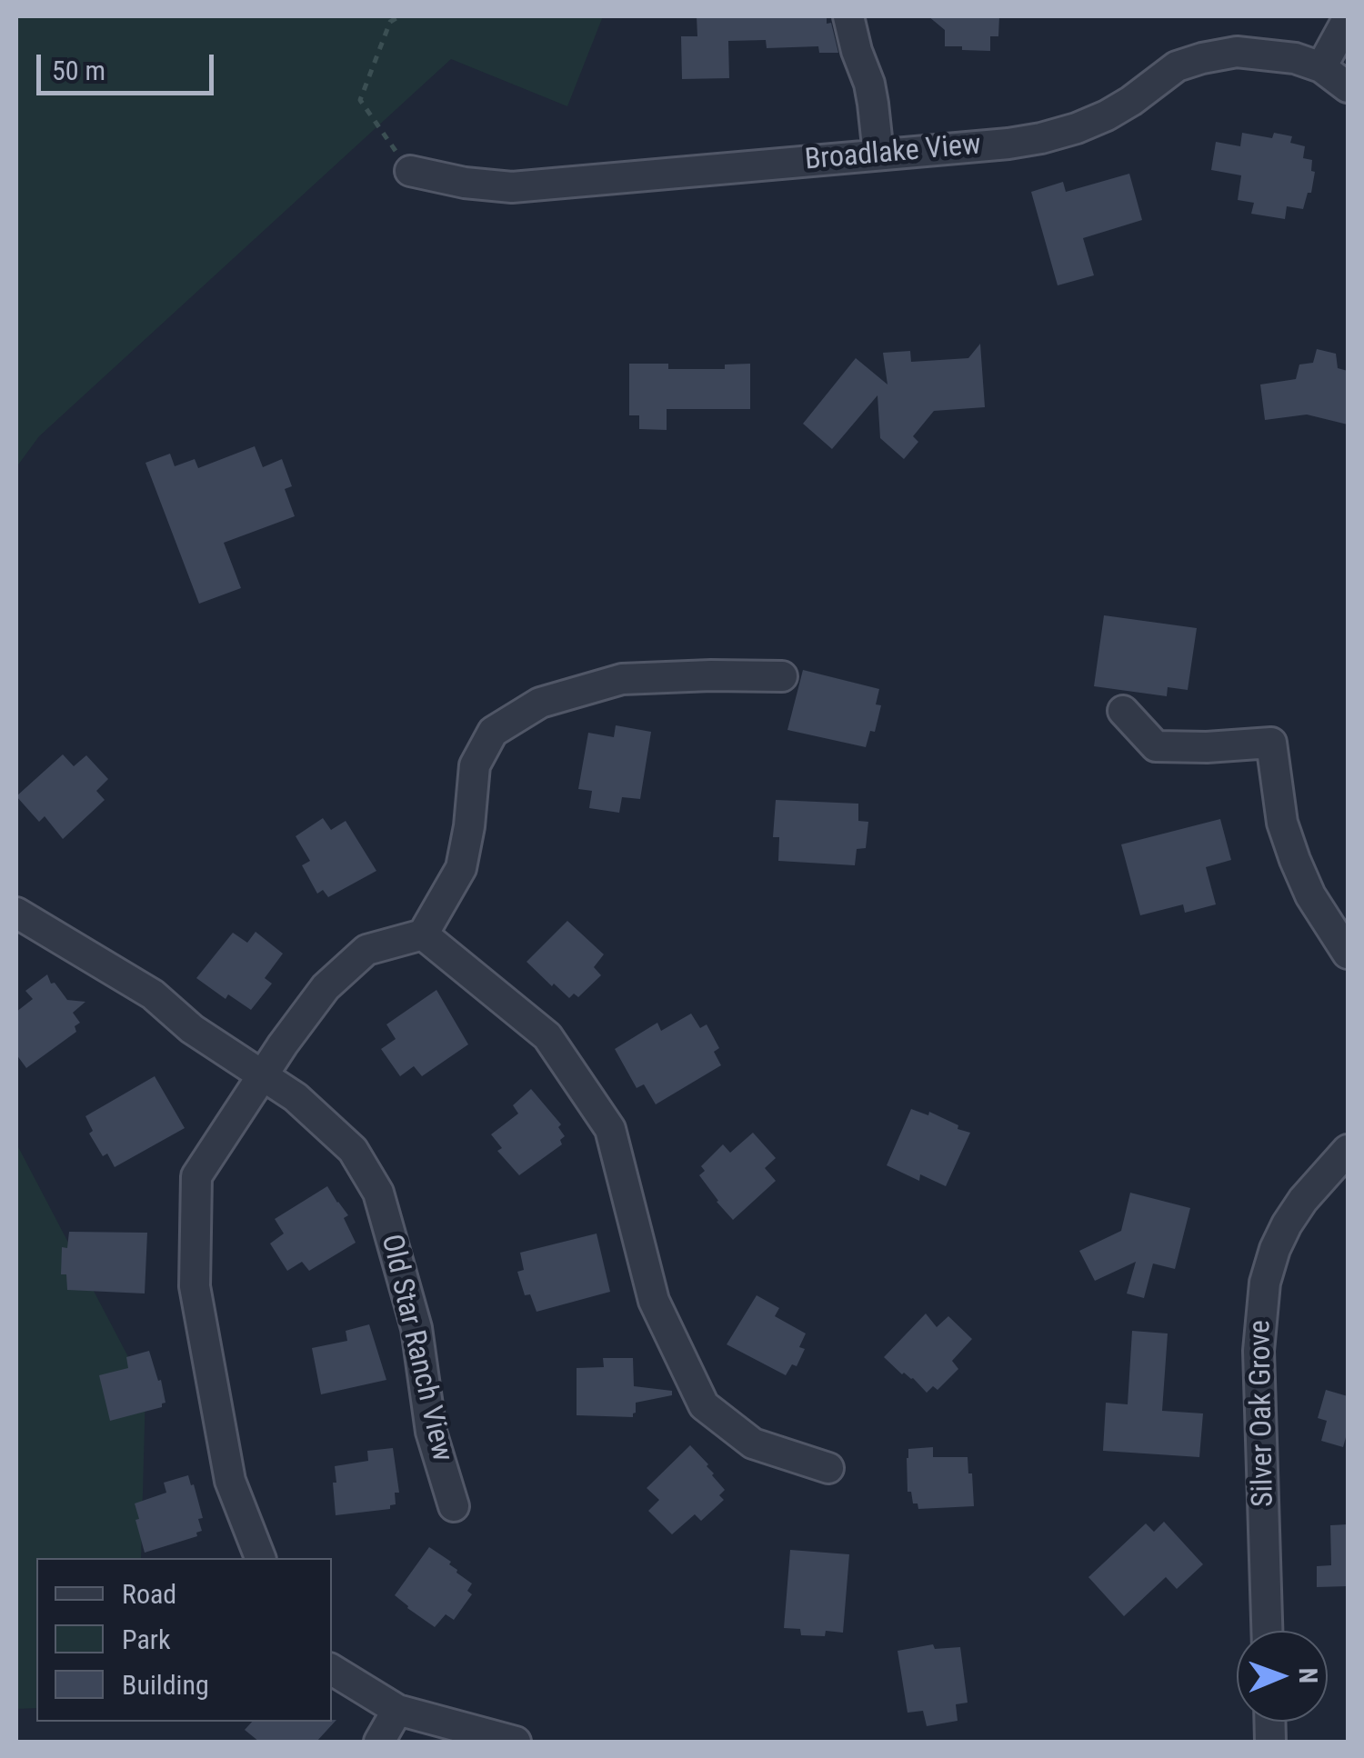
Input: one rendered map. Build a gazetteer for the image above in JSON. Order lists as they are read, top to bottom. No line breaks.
{"streets":{"street":["Broadlake View","Old Star Ranch View","Silver Oak Grove"]},"legend":["Road","Park","Building"],"scale_bar":"50 m","north":"right"}
